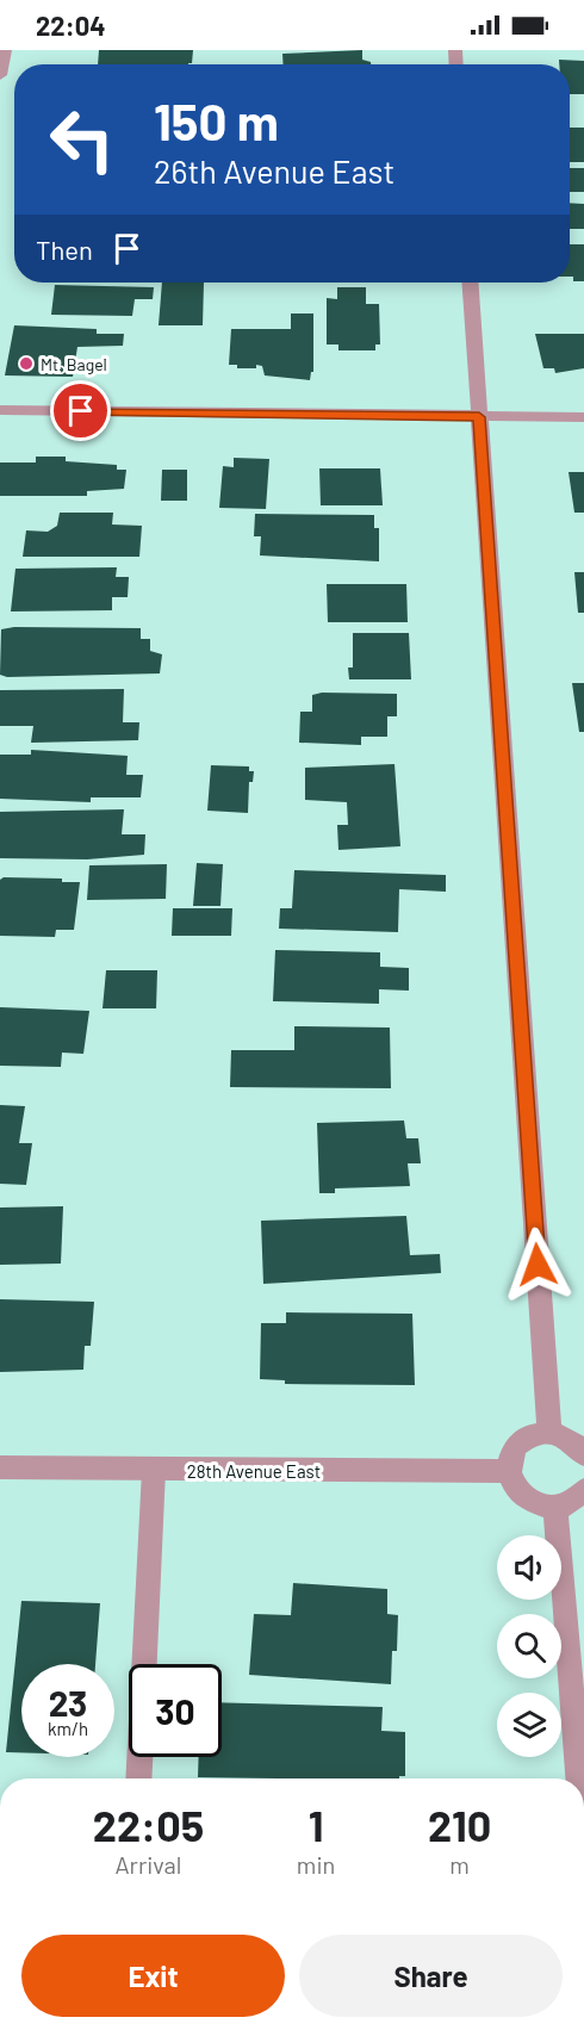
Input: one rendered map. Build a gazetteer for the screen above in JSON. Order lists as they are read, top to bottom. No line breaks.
{"streets":{"street":["28th Avenue East"]},"places":["Mt. Bagel"],"page":{"status":"22:04","turn":["150 m","26th Avenue East"],"then":"Then","speed":"23 km/h","limit":"30","eta":["22:05","Arrival","1","min","210","m"],"buttons":["Exit","Share"]}}
